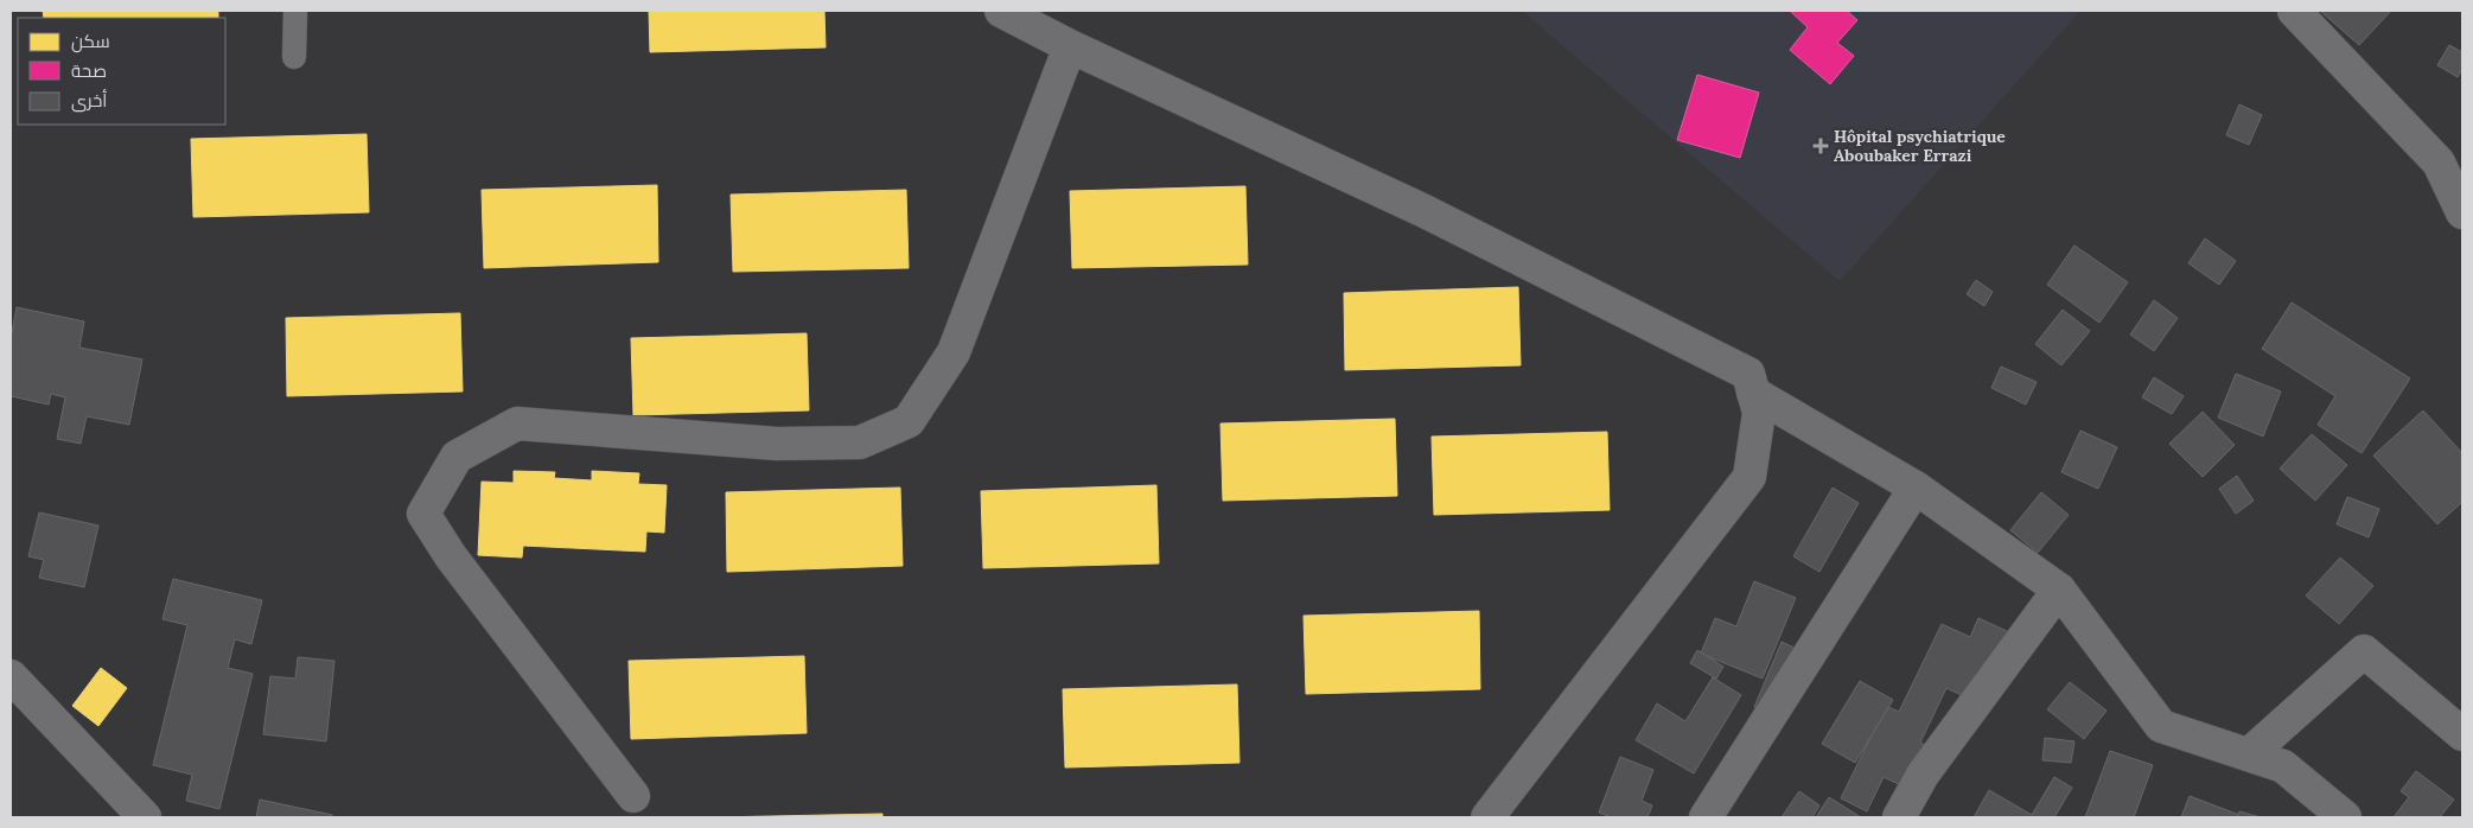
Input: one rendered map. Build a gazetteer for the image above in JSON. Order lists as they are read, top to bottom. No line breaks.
{"places":{"health":["Hôpital psychiatrique Aboubaker Errazi"]},"legend":["سكن","صحة","أخرى"]}
